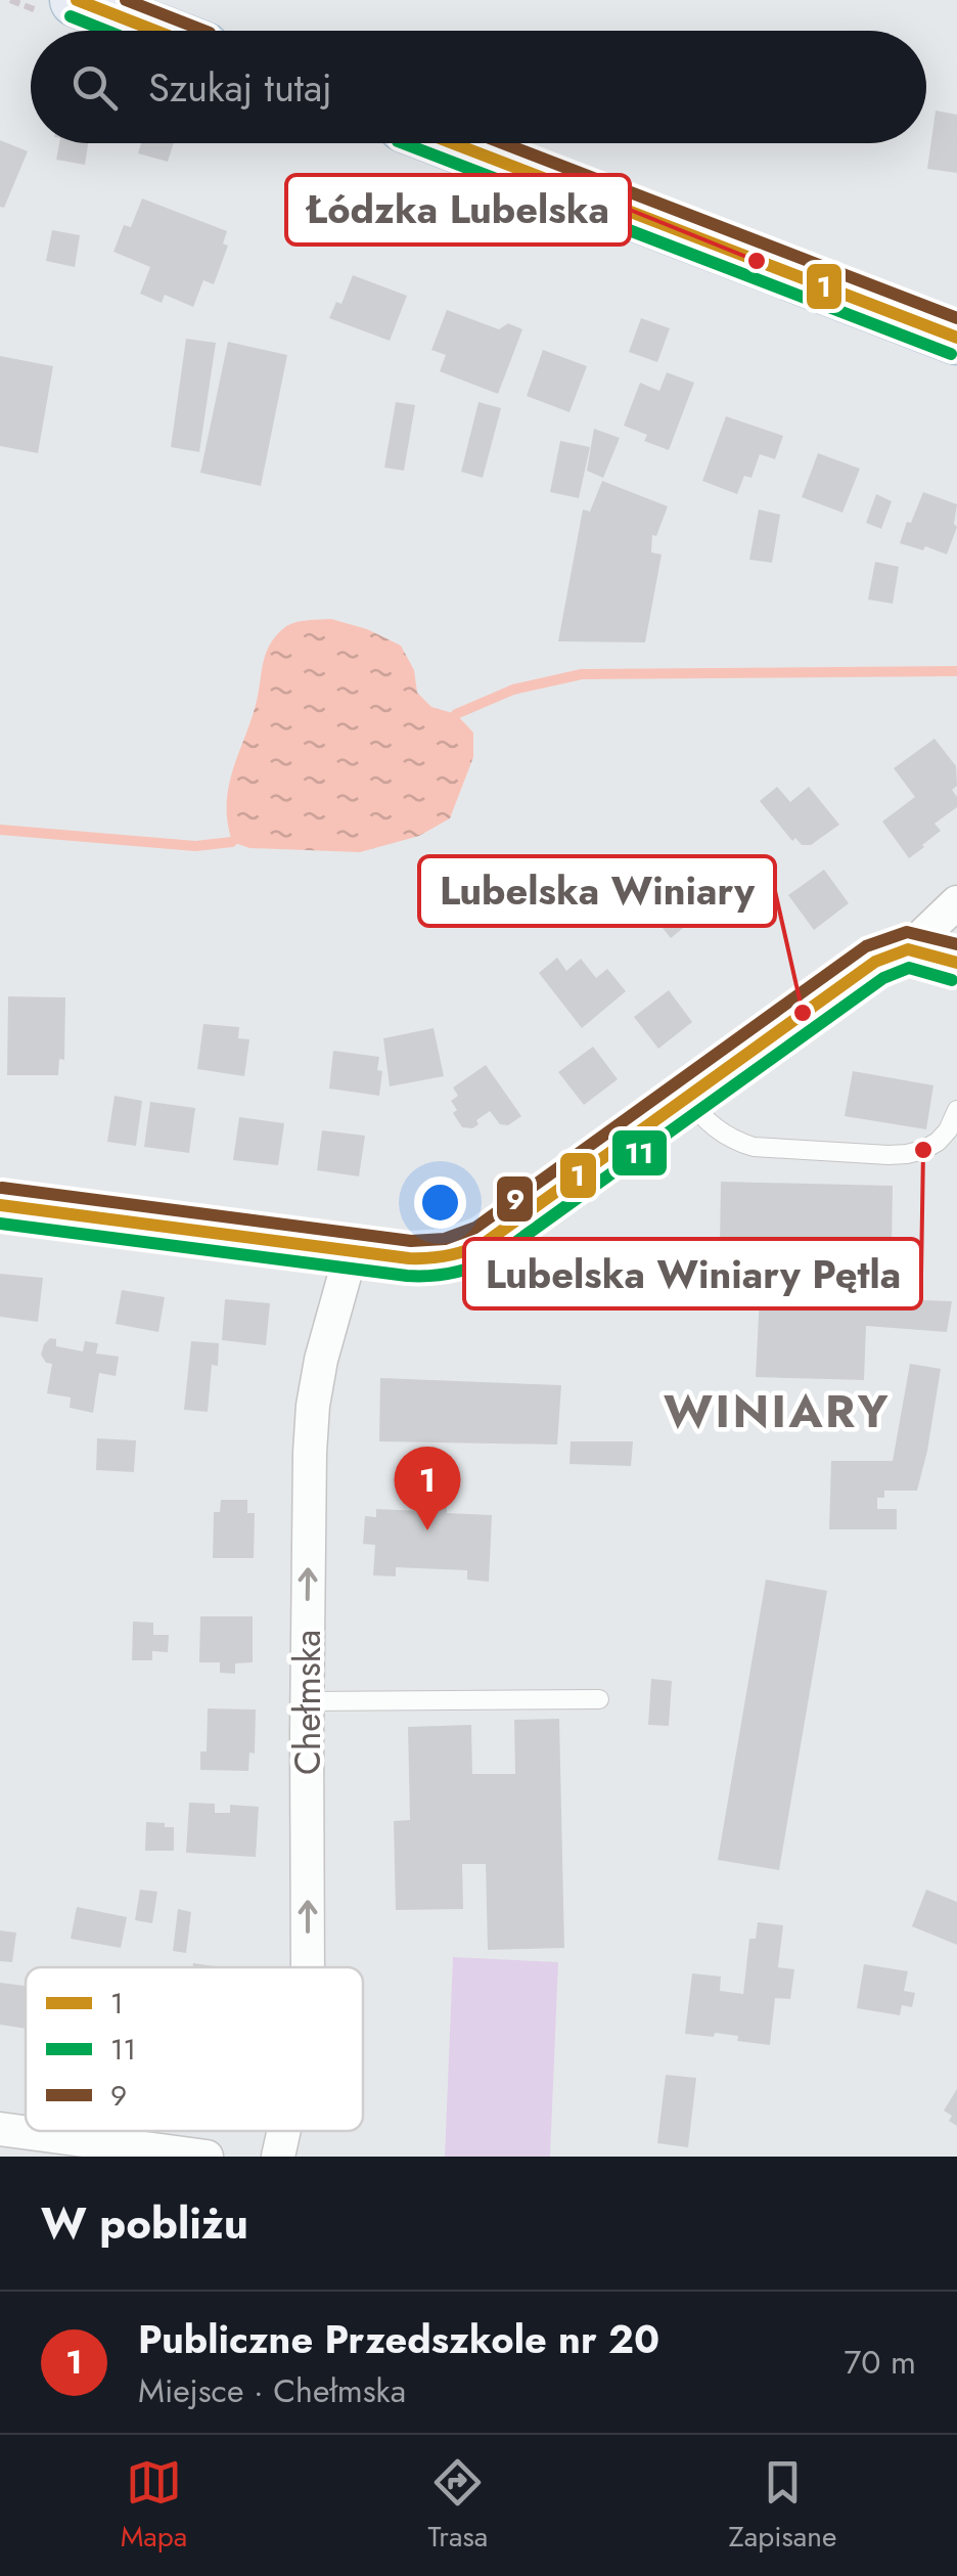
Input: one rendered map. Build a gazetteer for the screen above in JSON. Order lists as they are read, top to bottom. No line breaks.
{"streets":{"street":["Chełmska"]},"one_way":["Chełmska"],"districts":["WINIARY"],"places":["Łódzka Lubelska","Lubelska Winiary","Lubelska Winiary Pętla"],"lines":["transit line 1","transit line 9","transit line 11"],"legend":["1","11","9"],"page":{"search":"Szukaj tutaj","pins":"1","heading":"W pobliżu","list":[{"mark":"1","name":"Publiczne Przedszkole nr 20","note":"Miejsce · Chełmska","value":"70 m"}],"nav":["Mapa","Trasa","Zapisane"]}}
